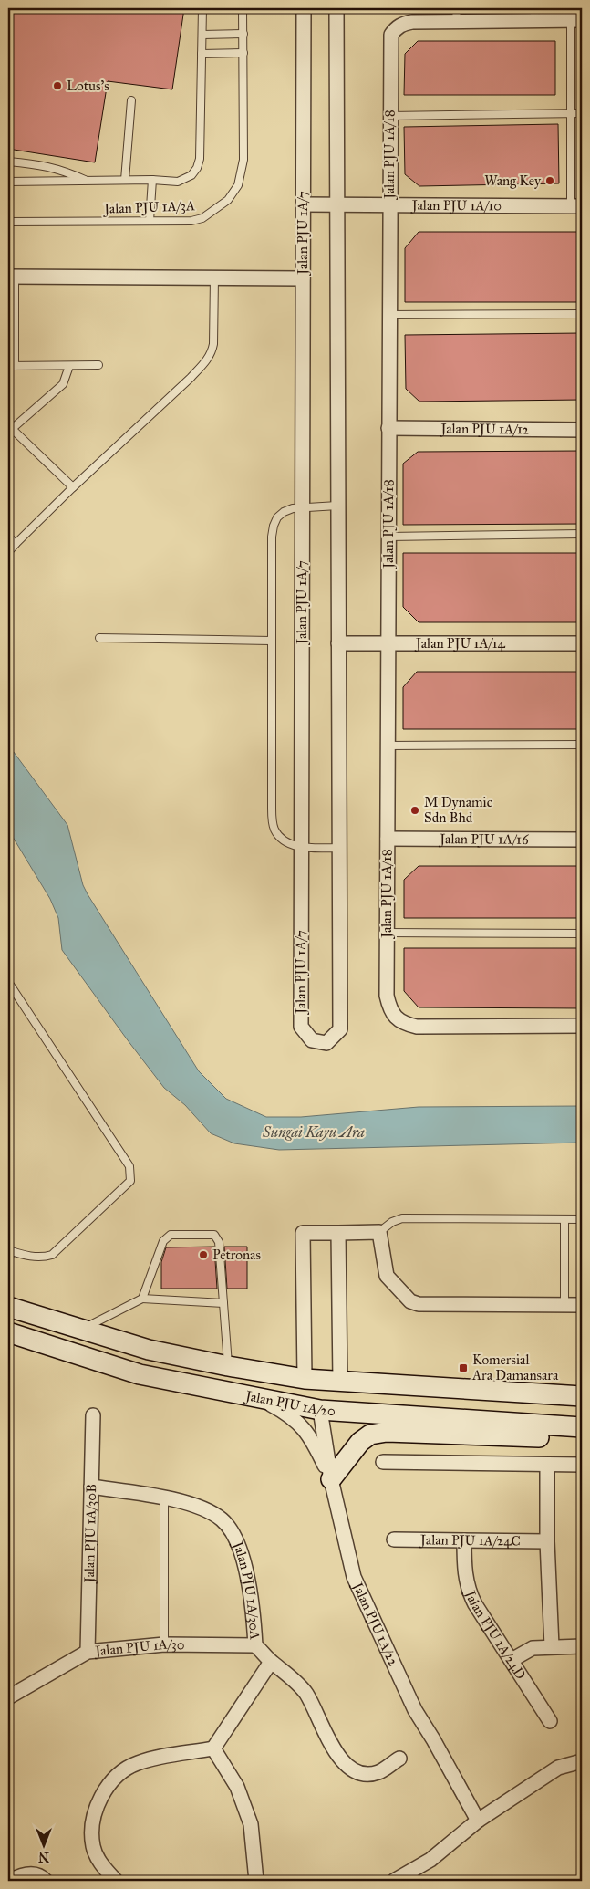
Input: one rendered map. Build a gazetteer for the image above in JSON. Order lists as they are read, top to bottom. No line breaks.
{"streets":{"street":["Jalan PJU 1A/18","Jalan PJU 1A/10","Jalan PJU 1A/7","Jalan PJU 1A/12","Jalan PJU 1A/14","Jalan PJU 1A/16","Jalan PJU 1A/20","Jalan PJU 1A/30B","Jalan PJU 1A/24C","Jalan PJU 1A/30A","Jalan PJU 1A/22","Jalan PJU 1A/24D","Jalan PJU 1A/30"],"lane":["Jalan PJU 1A/3A"]},"crossings":[["Jalan PJU 1A/18","Jalan PJU 1A/10"],["Jalan PJU 1A/18","Jalan PJU 1A/12"],["Jalan PJU 1A/18","Jalan PJU 1A/14"],["Jalan PJU 1A/18","Jalan PJU 1A/16"],["Jalan PJU 1A/10","Jalan PJU 1A/7"],["Jalan PJU 1A/7","Jalan PJU 1A/14"],["Jalan PJU 1A/20","Jalan PJU 1A/22"],["Jalan PJU 1A/30B","Jalan PJU 1A/30A"],["Jalan PJU 1A/30B","Jalan PJU 1A/30"],["Jalan PJU 1A/24C","Jalan PJU 1A/24D"],["Jalan PJU 1A/30A","Jalan PJU 1A/30"]],"water":["Sungai Kayu Ara"],"places":{"other":["Lotus's","Wang Key","M Dynamic Sdn Bhd","Petronas"],"transit":["Komersial Ara Damansara"]},"north":"bottom"}
